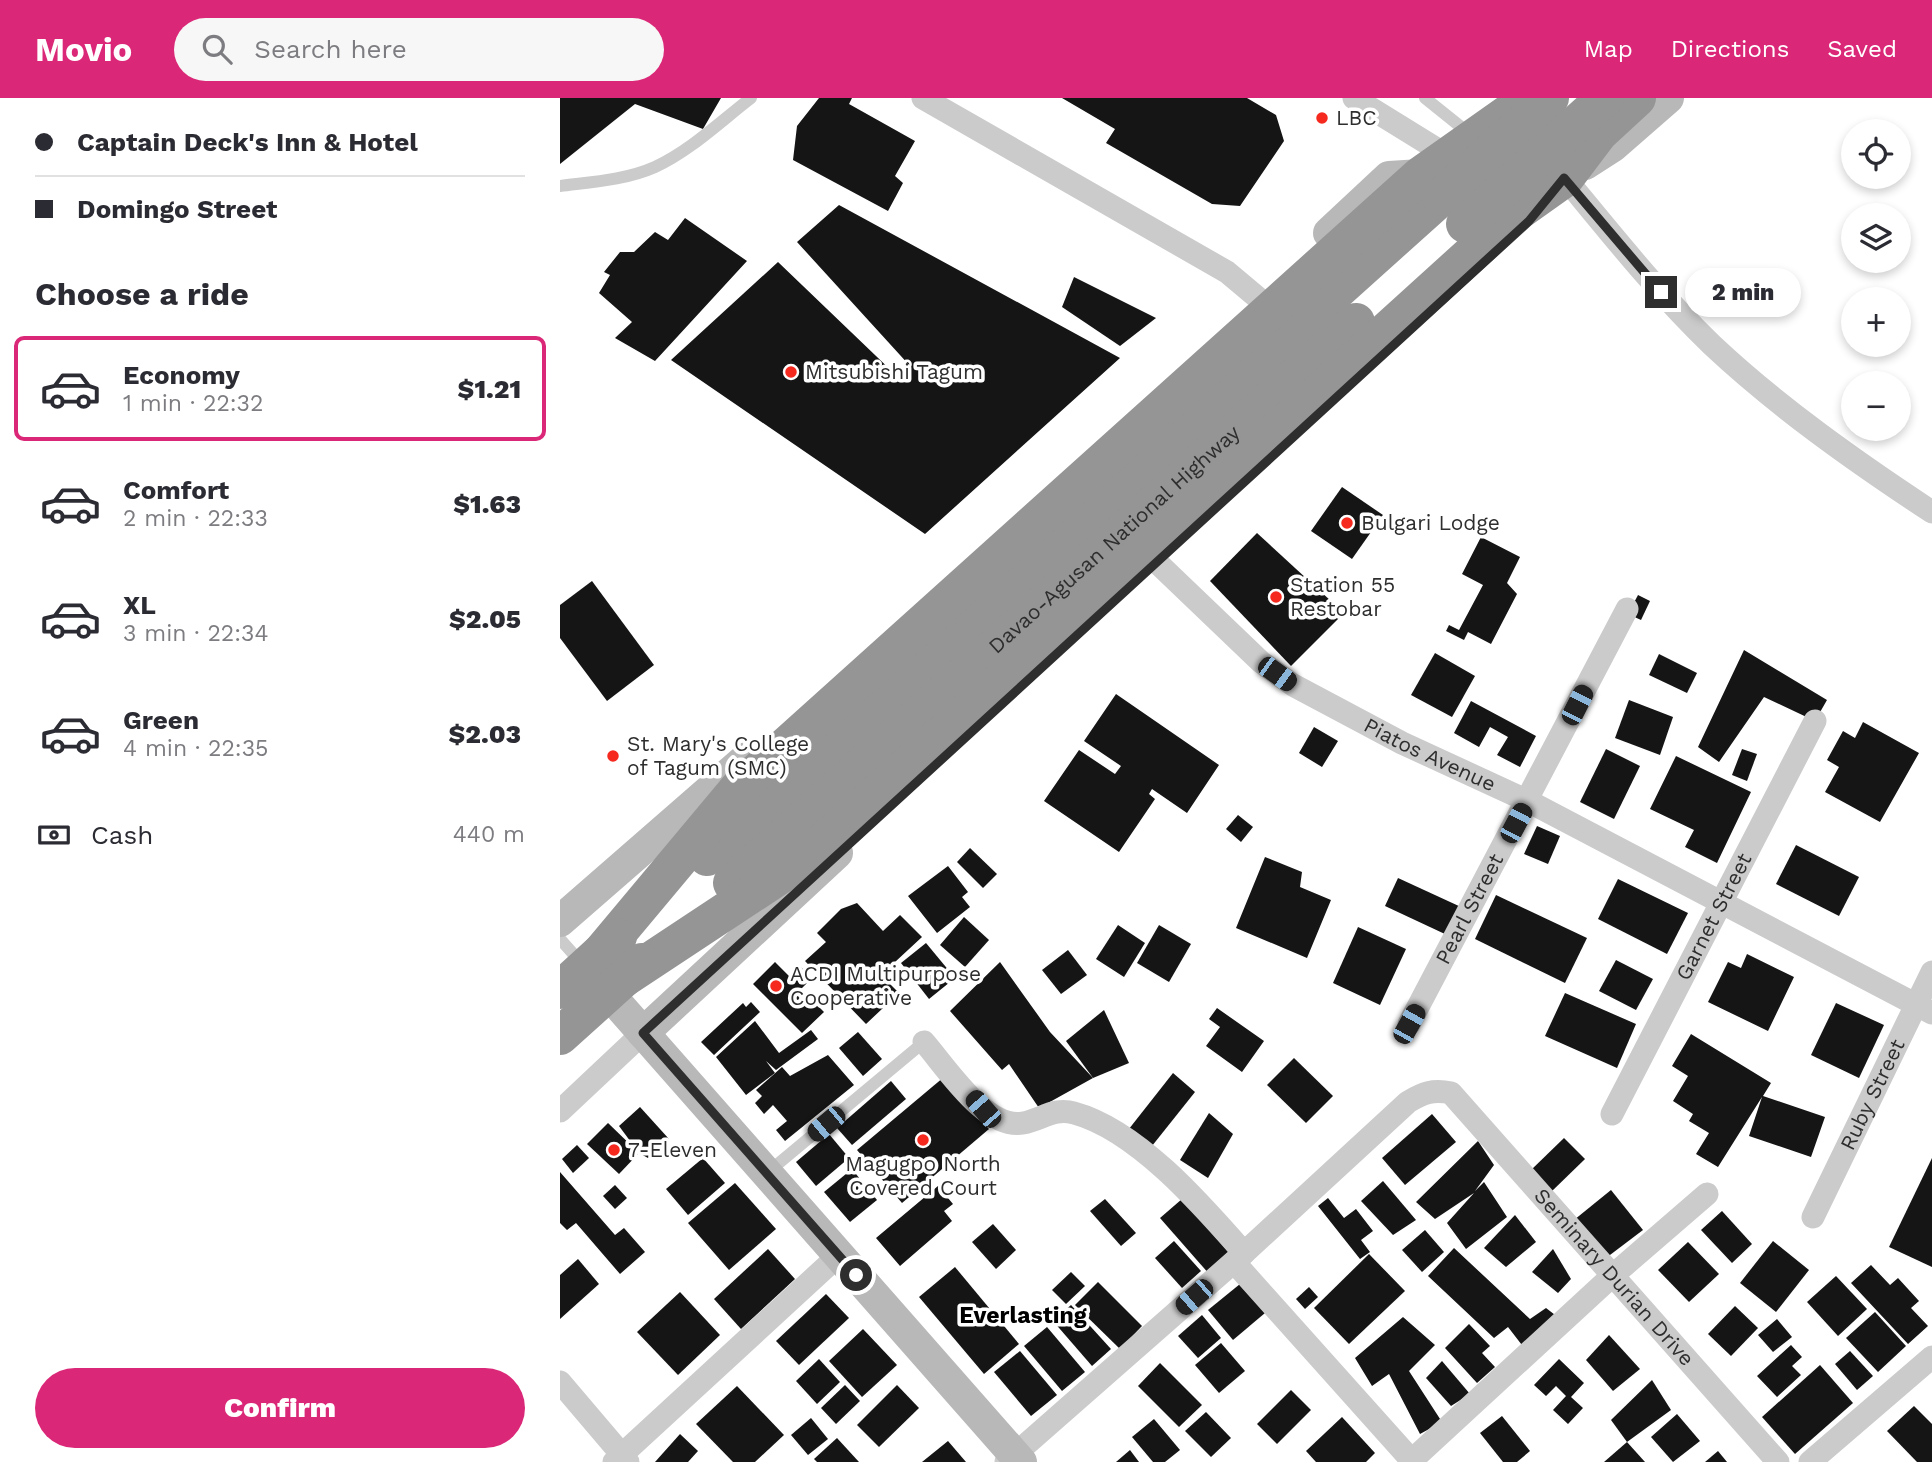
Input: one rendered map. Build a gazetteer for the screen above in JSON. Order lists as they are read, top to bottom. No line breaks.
{"streets":{"highway":["Davao-Agusan National Highway"],"street":["Piatos Avenue","Pearl Street","Garnet Street","Ruby Street","Seminary Durian Drive"]},"crossings":[["Davao-Agusan National Highway","Piatos Avenue"],["Piatos Avenue","Pearl Street"],["Piatos Avenue","Garnet Street"],["Piatos Avenue","Ruby Street"]],"districts":["Everlasting"],"places":["LBC","Mitsubishi Tagum","Bulgari Lodge","Station 55 Restobar","St. Mary's College of Tagum (SMC)","ACDI Multipurpose Cooperative","Magugpo North Covered Court","7-Eleven"],"page":{"header":"Movio","search":"Search here","nav":["Map","Directions","Saved"],"banner":["Captain Deck's Inn & Hotel","Domingo Street"],"map_buttons":["+","−"],"heading":"Choose a ride","bubble":"2 min","list":[{"name":"Economy","note":"1 min · 22:32","value":"$1.21"},{"name":"Comfort","note":"2 min · 22:33","value":"$1.63"},{"name":"XL","note":"3 min · 22:34","value":"$2.05"},{"name":"Green","note":"4 min · 22:35","value":"$2.03"}],"pay":["Cash","440 m"],"buttons":"Confirm"}}
